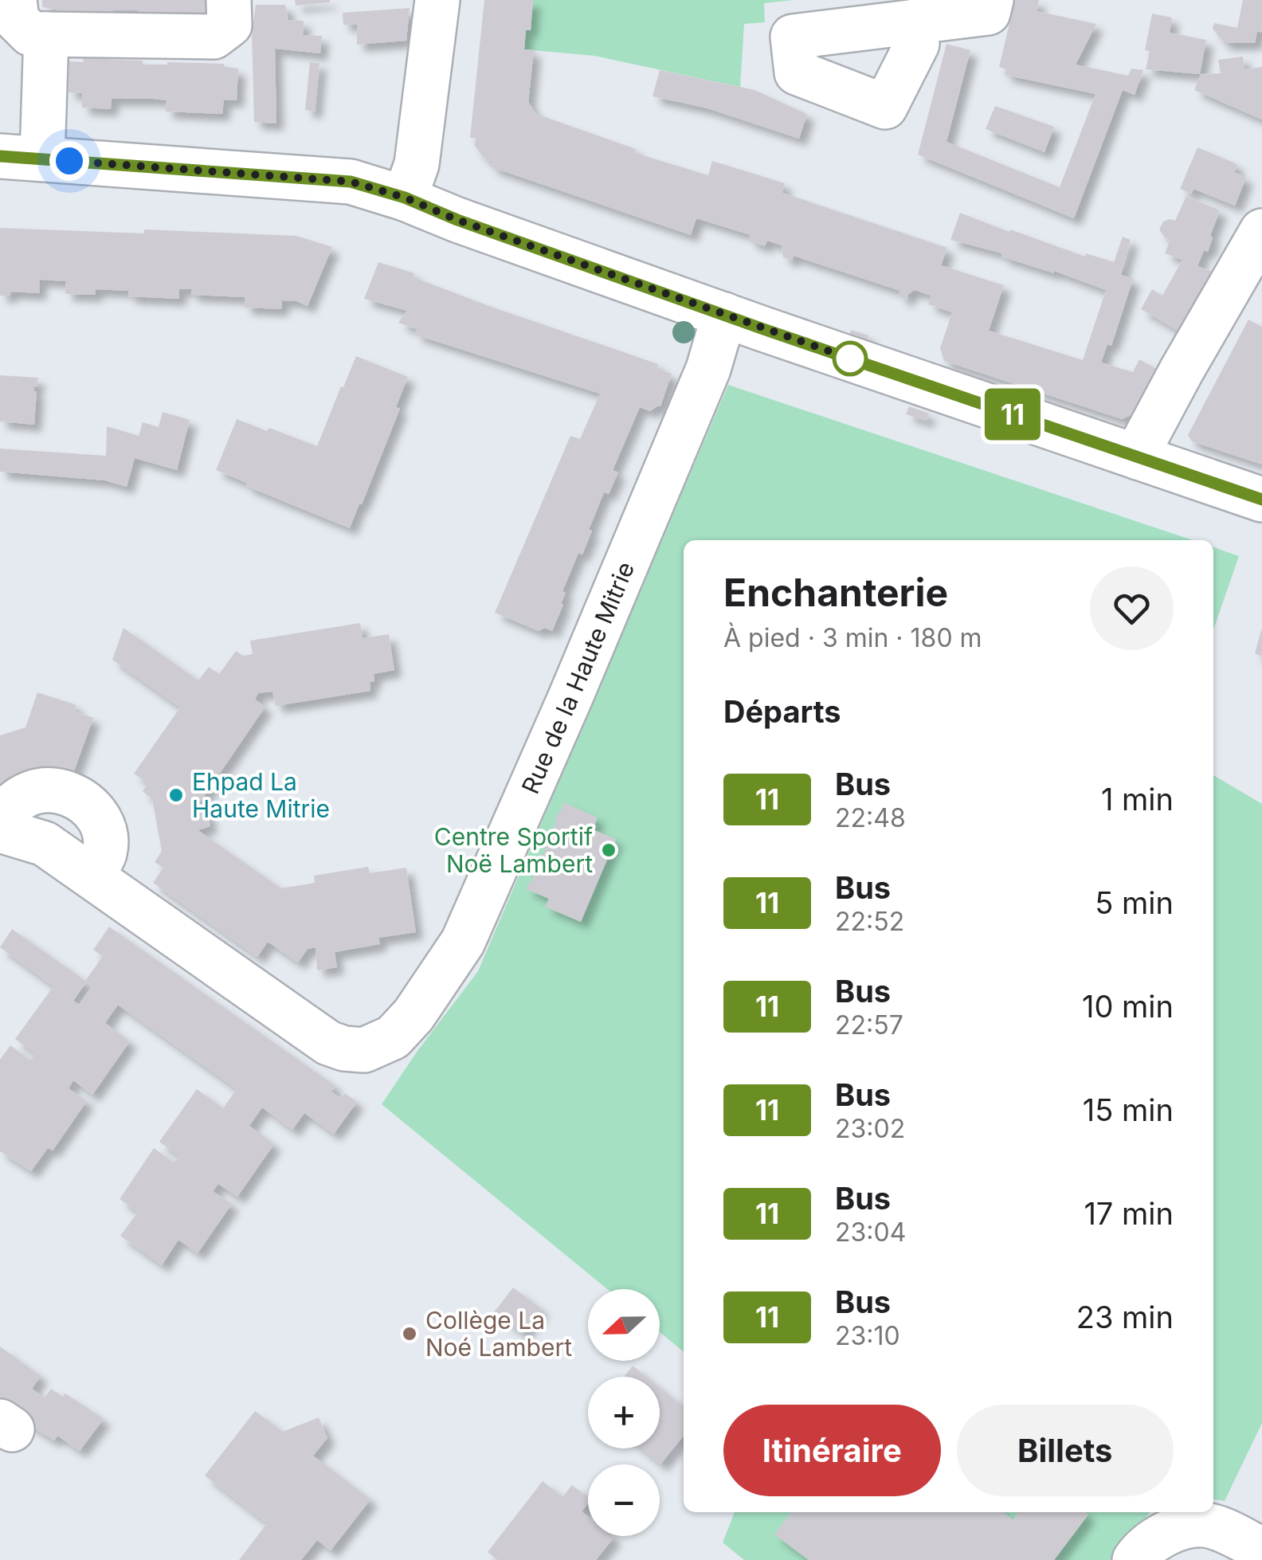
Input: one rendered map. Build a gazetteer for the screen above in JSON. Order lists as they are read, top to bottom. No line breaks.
{"streets":{"street":["Rue de la Haute Mitrie"]},"places":["Ehpad La Haute Mitrie","Centre Sportif Noë Lambert","Collège La Noé Lambert"],"lines":["bus line 11"],"north":"left","page":{"on_map":"11","heading":[["Enchanterie","À pied · 3 min · 180 m"],"Départs"],"list":[{"mark":"11","name":"Bus","note":"22:48","value":"1 min"},{"mark":"11","name":"Bus","note":"22:52","value":"5 min"},{"mark":"11","name":"Bus","note":"22:57","value":"10 min"},{"mark":"11","name":"Bus","note":"23:02","value":"15 min"},{"mark":"11","name":"Bus","note":"23:04","value":"17 min"},{"mark":"11","name":"Bus","note":"23:10","value":"23 min"}],"map_buttons":["+","−"],"buttons":["Itinéraire","Billets"]}}
